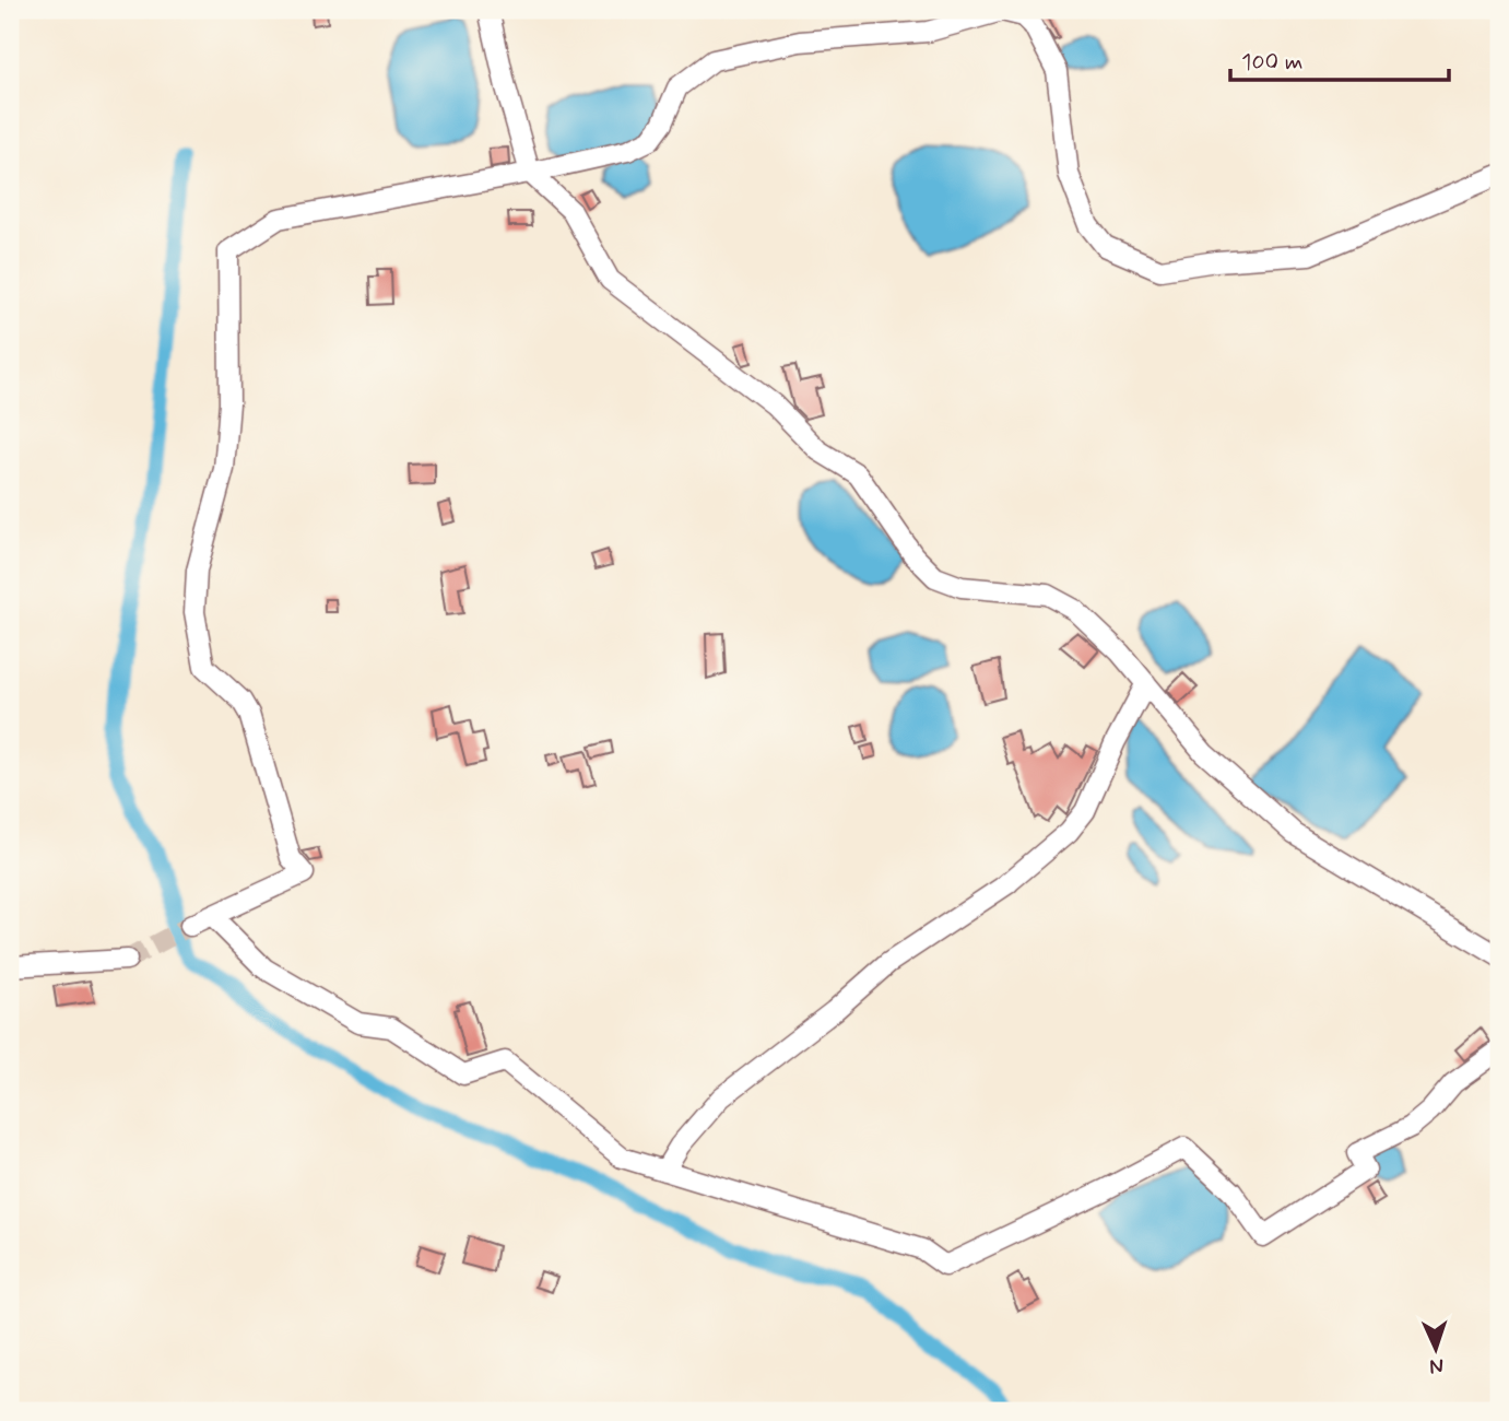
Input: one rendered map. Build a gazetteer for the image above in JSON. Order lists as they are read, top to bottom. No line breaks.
{"scale_bar":"100 m","north":"bottom"}
